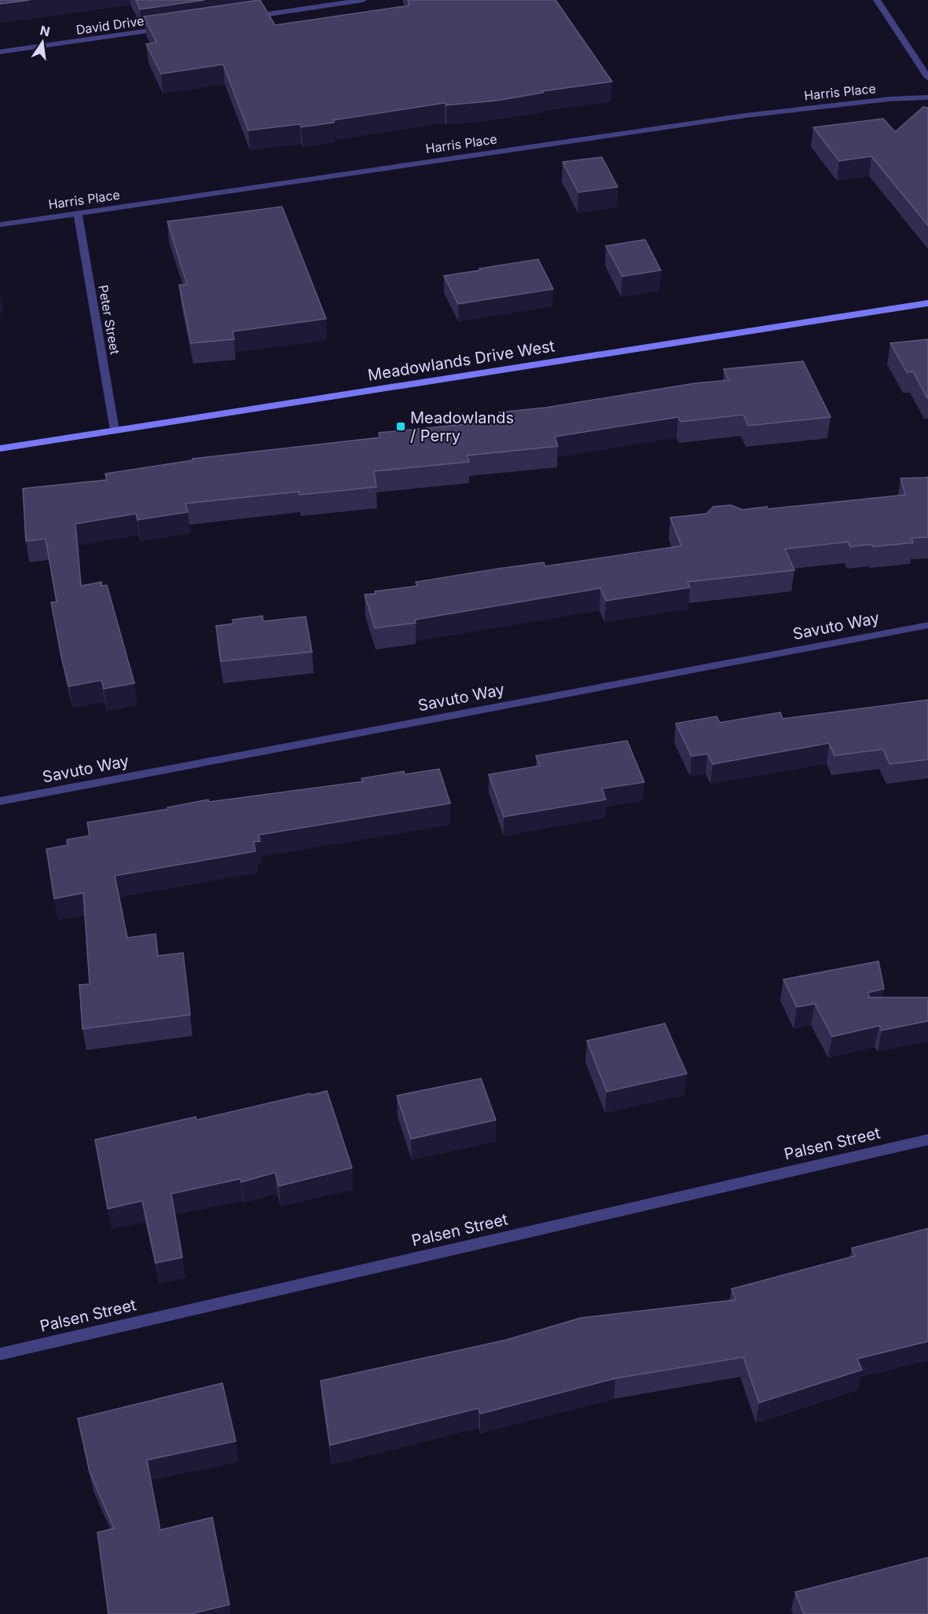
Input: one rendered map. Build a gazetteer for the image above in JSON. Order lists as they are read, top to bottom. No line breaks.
{"streets":{"main road":["Meadowlands Drive West"],"street":["David Drive","Harris Place","Peter Street","Savuto Way","Palsen Street"]},"crossings":[["Harris Place","Peter Street"],["Peter Street","Meadowlands Drive West"]],"places":{"transit":["Meadowlands / Perry"]},"north":"top"}
